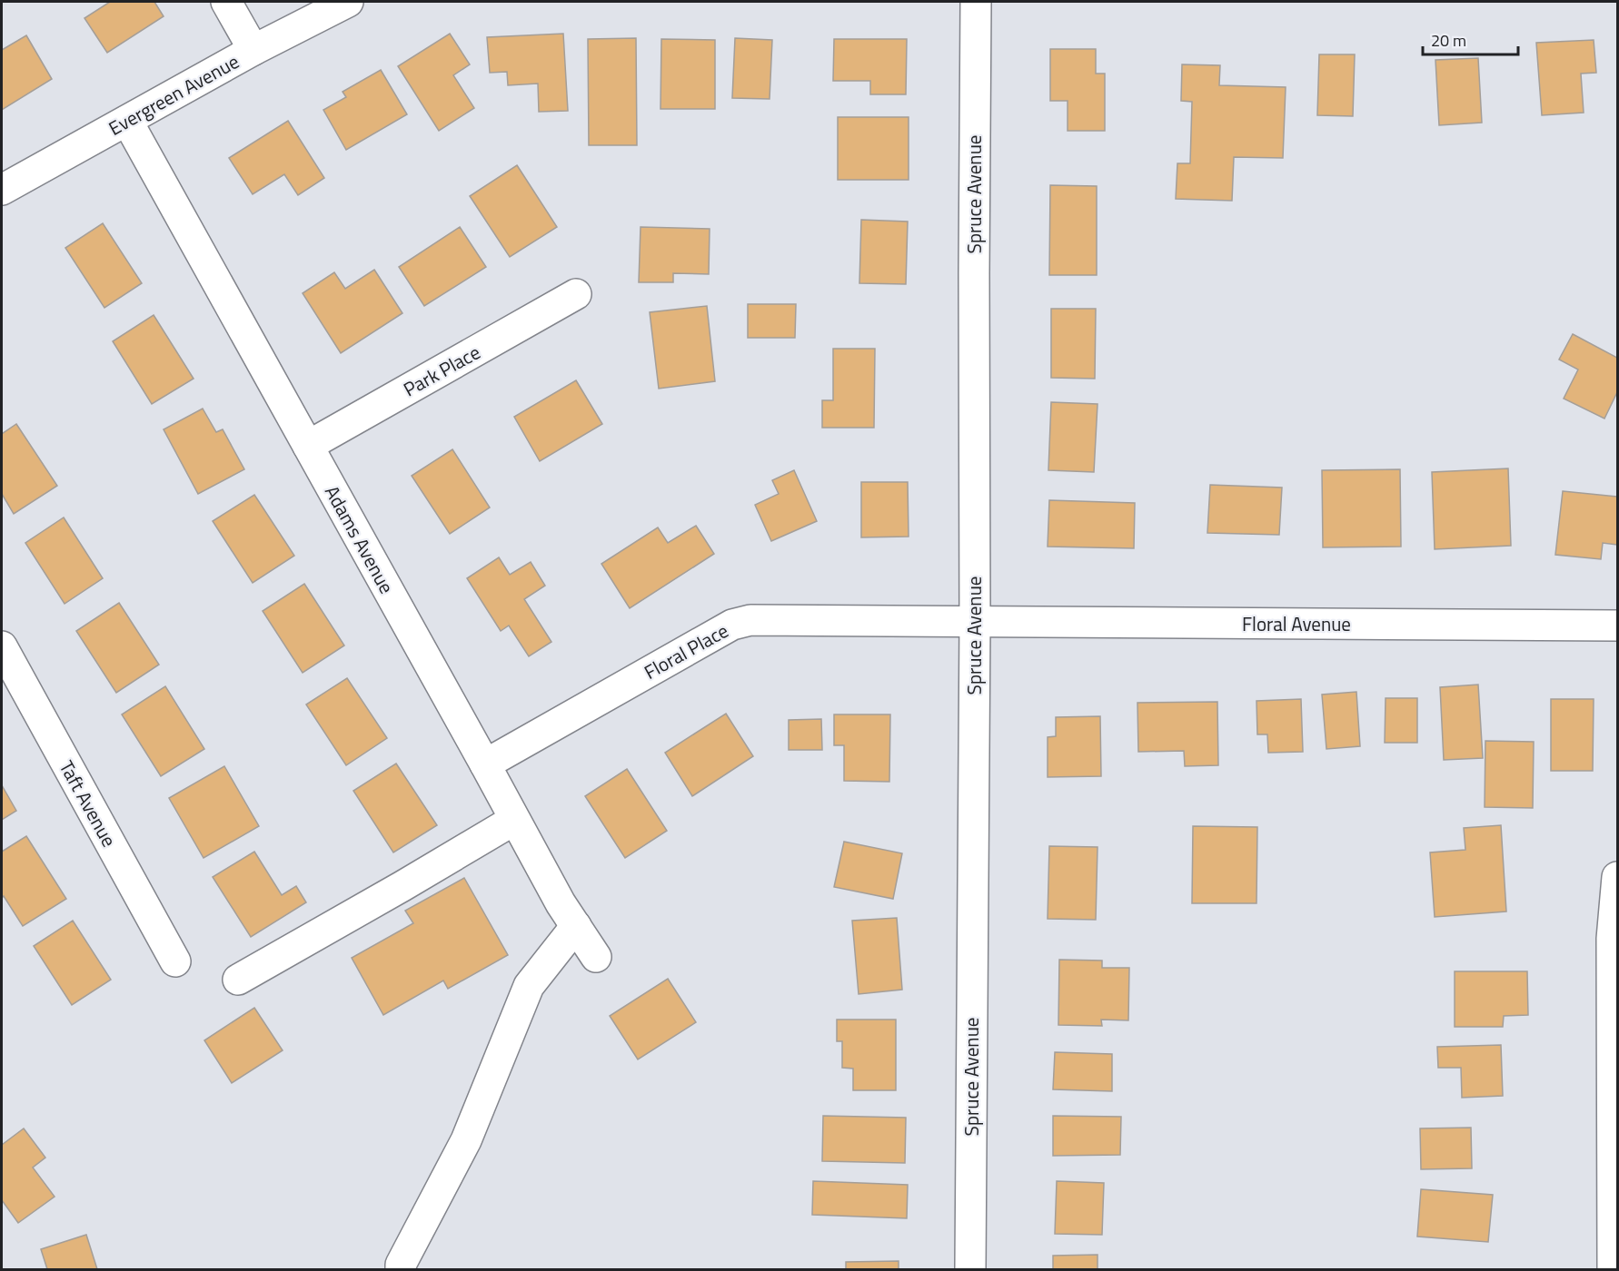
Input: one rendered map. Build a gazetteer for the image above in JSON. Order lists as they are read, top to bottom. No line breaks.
{"streets":{"street":["Evergreen Avenue","Spruce Avenue","Park Place","Adams Avenue","Floral Avenue","Floral Place","Taft Avenue"]},"crossings":[["Evergreen Avenue","Adams Avenue"],["Spruce Avenue","Floral Avenue"],["Spruce Avenue","Floral Place"],["Park Place","Adams Avenue"],["Adams Avenue","Floral Place"],["Floral Avenue","Floral Place"]],"scale_bar":"20 m"}
